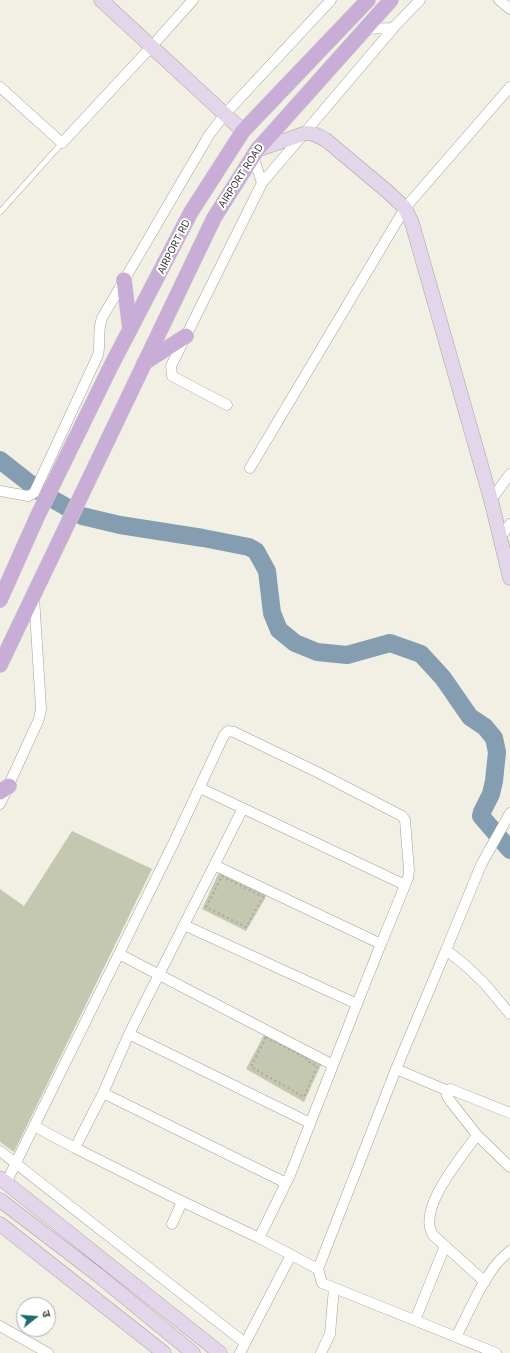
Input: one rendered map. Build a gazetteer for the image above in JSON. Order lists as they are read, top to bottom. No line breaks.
{"streets":{"main road":["AIRPORT ROAD","AIRPORT RD"]},"north":"right"}
